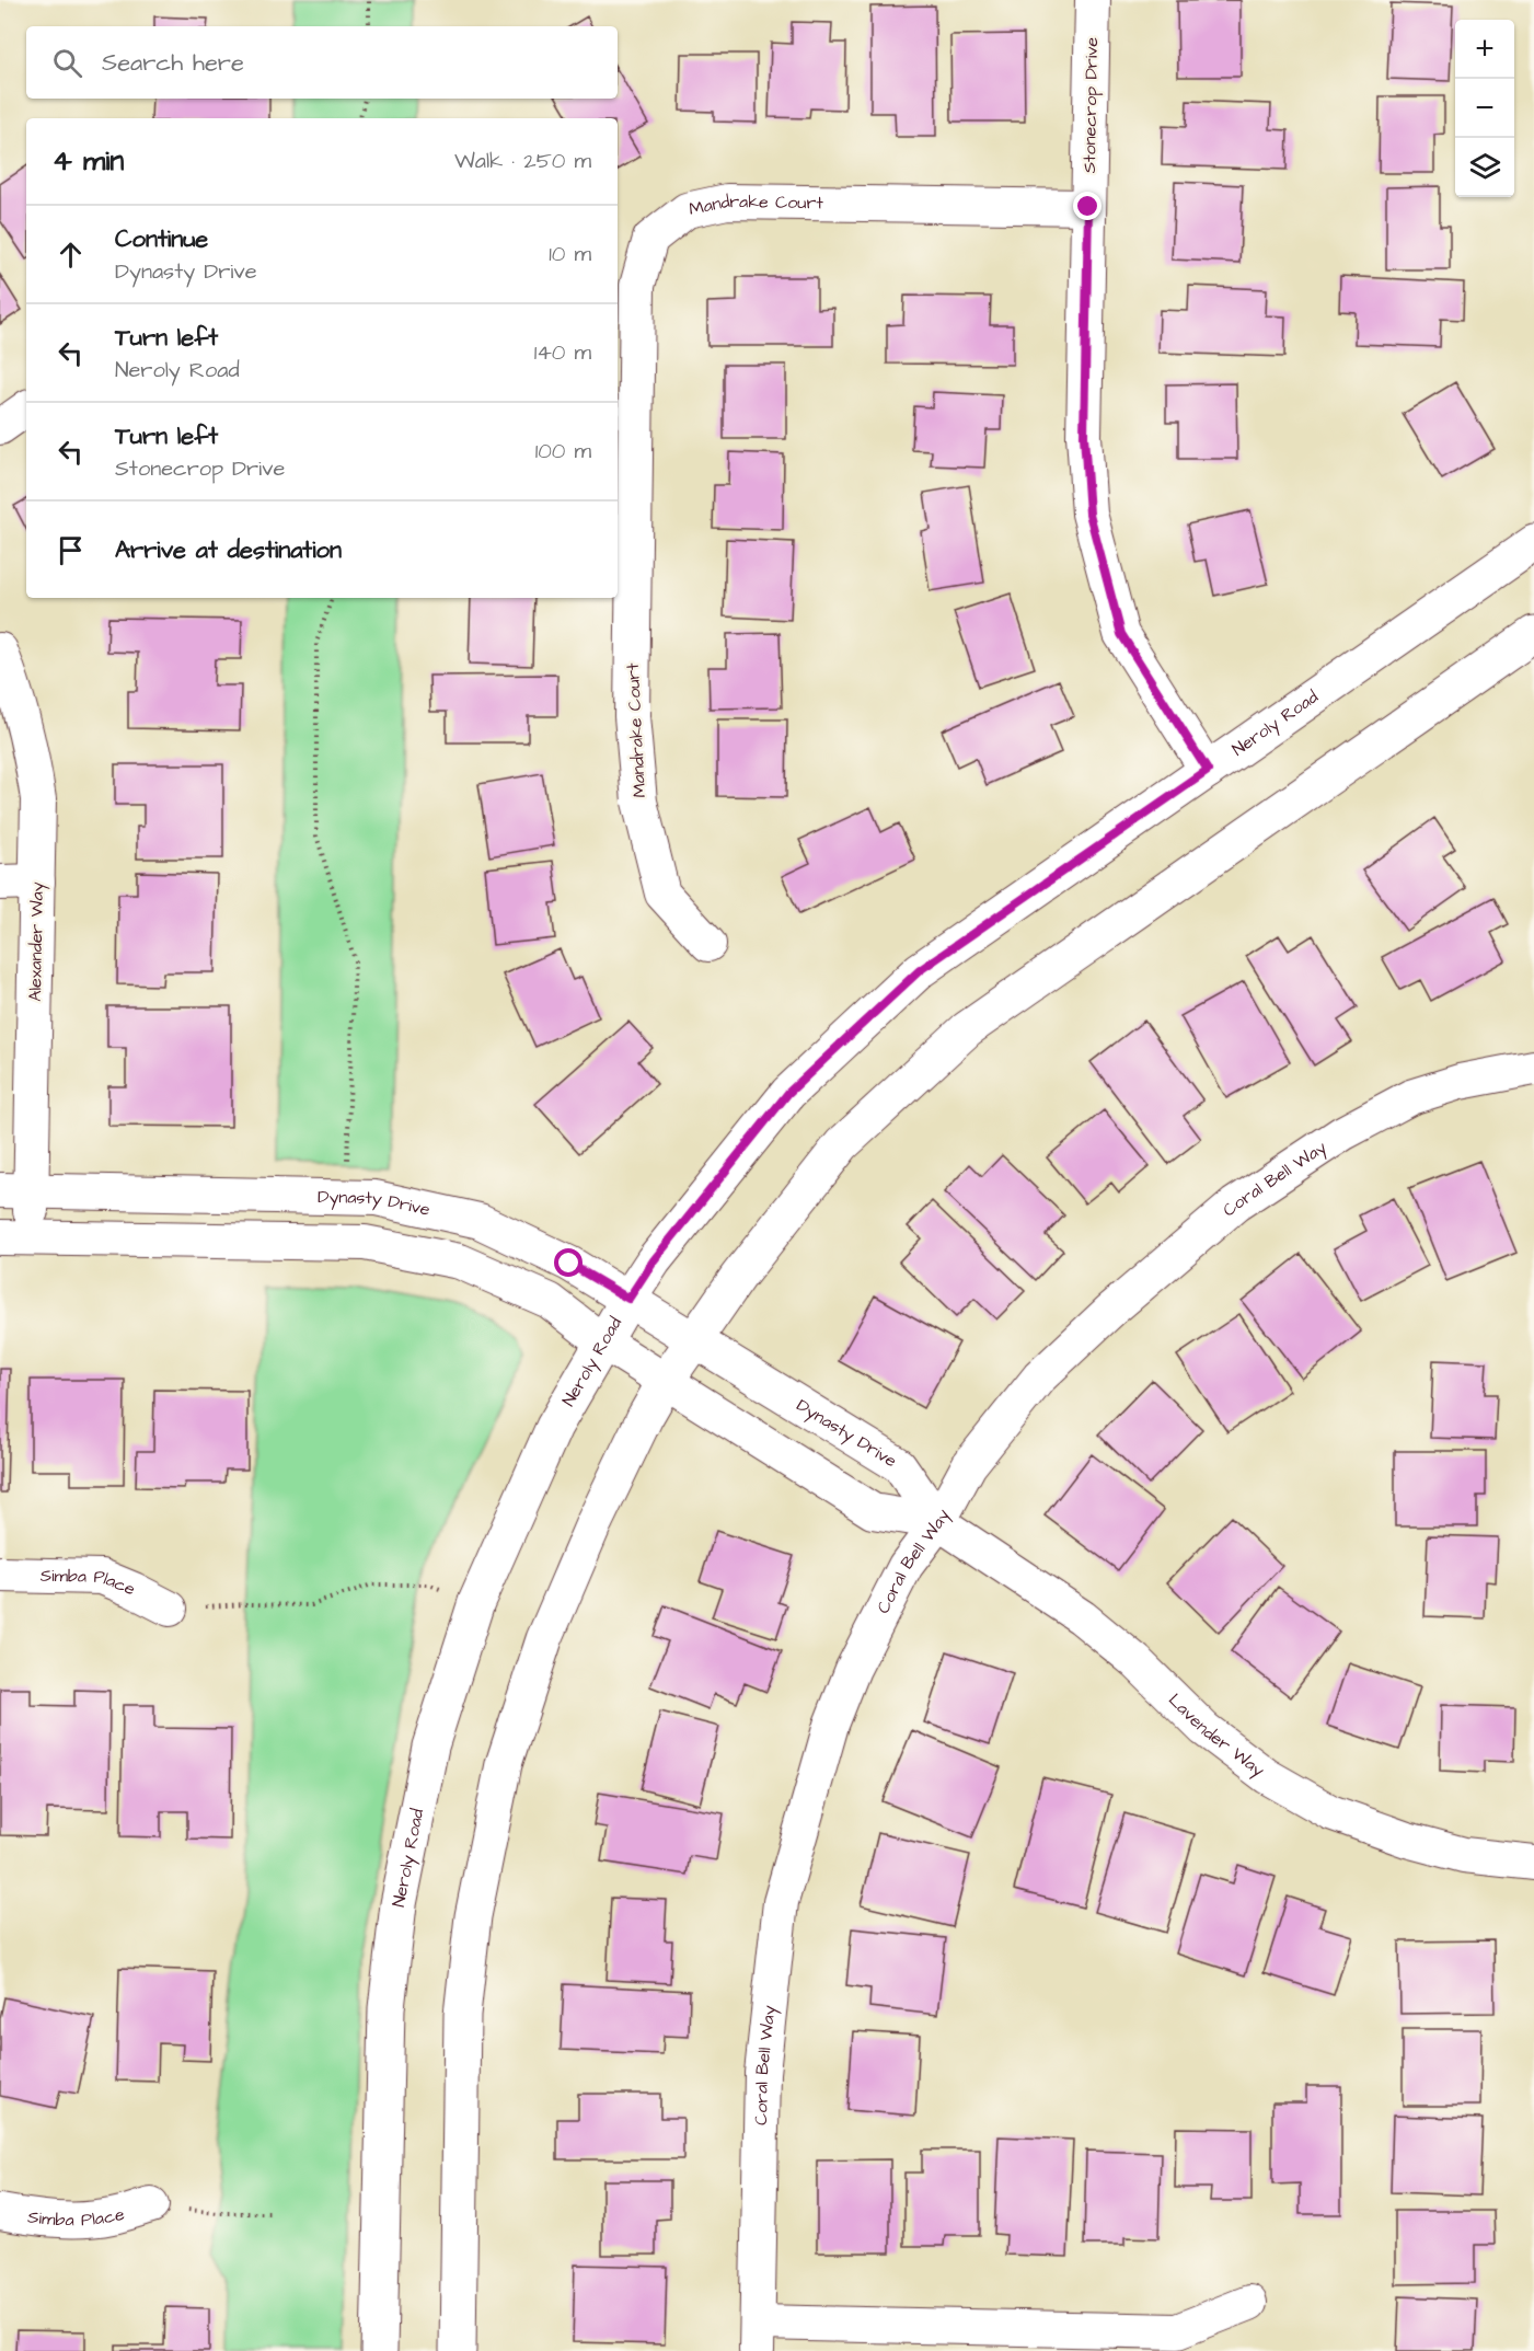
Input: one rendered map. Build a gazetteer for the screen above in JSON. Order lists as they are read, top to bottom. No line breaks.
{"streets":{"street":["Stonecrop Drive","Mandrake Court","Neroly Road","Alexander Way","Coral Bell Way","Dynasty Drive","Simba Place","Lavender Way"]},"crossings":[["Stonecrop Drive","Mandrake Court"],["Stonecrop Drive","Neroly Road"],["Neroly Road","Dynasty Drive"],["Alexander Way","Dynasty Drive"],["Coral Bell Way","Dynasty Drive"],["Coral Bell Way","Lavender Way"],["Dynasty Drive","Lavender Way"]],"page":{"map_buttons":["+","−"],"search":"Search here","heading":["4 min","Walk · 250 m"],"list":[["Continue","Dynasty Drive","10 m"],["Turn left","Neroly Road","140 m"],["Turn left","Stonecrop Drive","100 m"],"Arrive at destination"]}}
